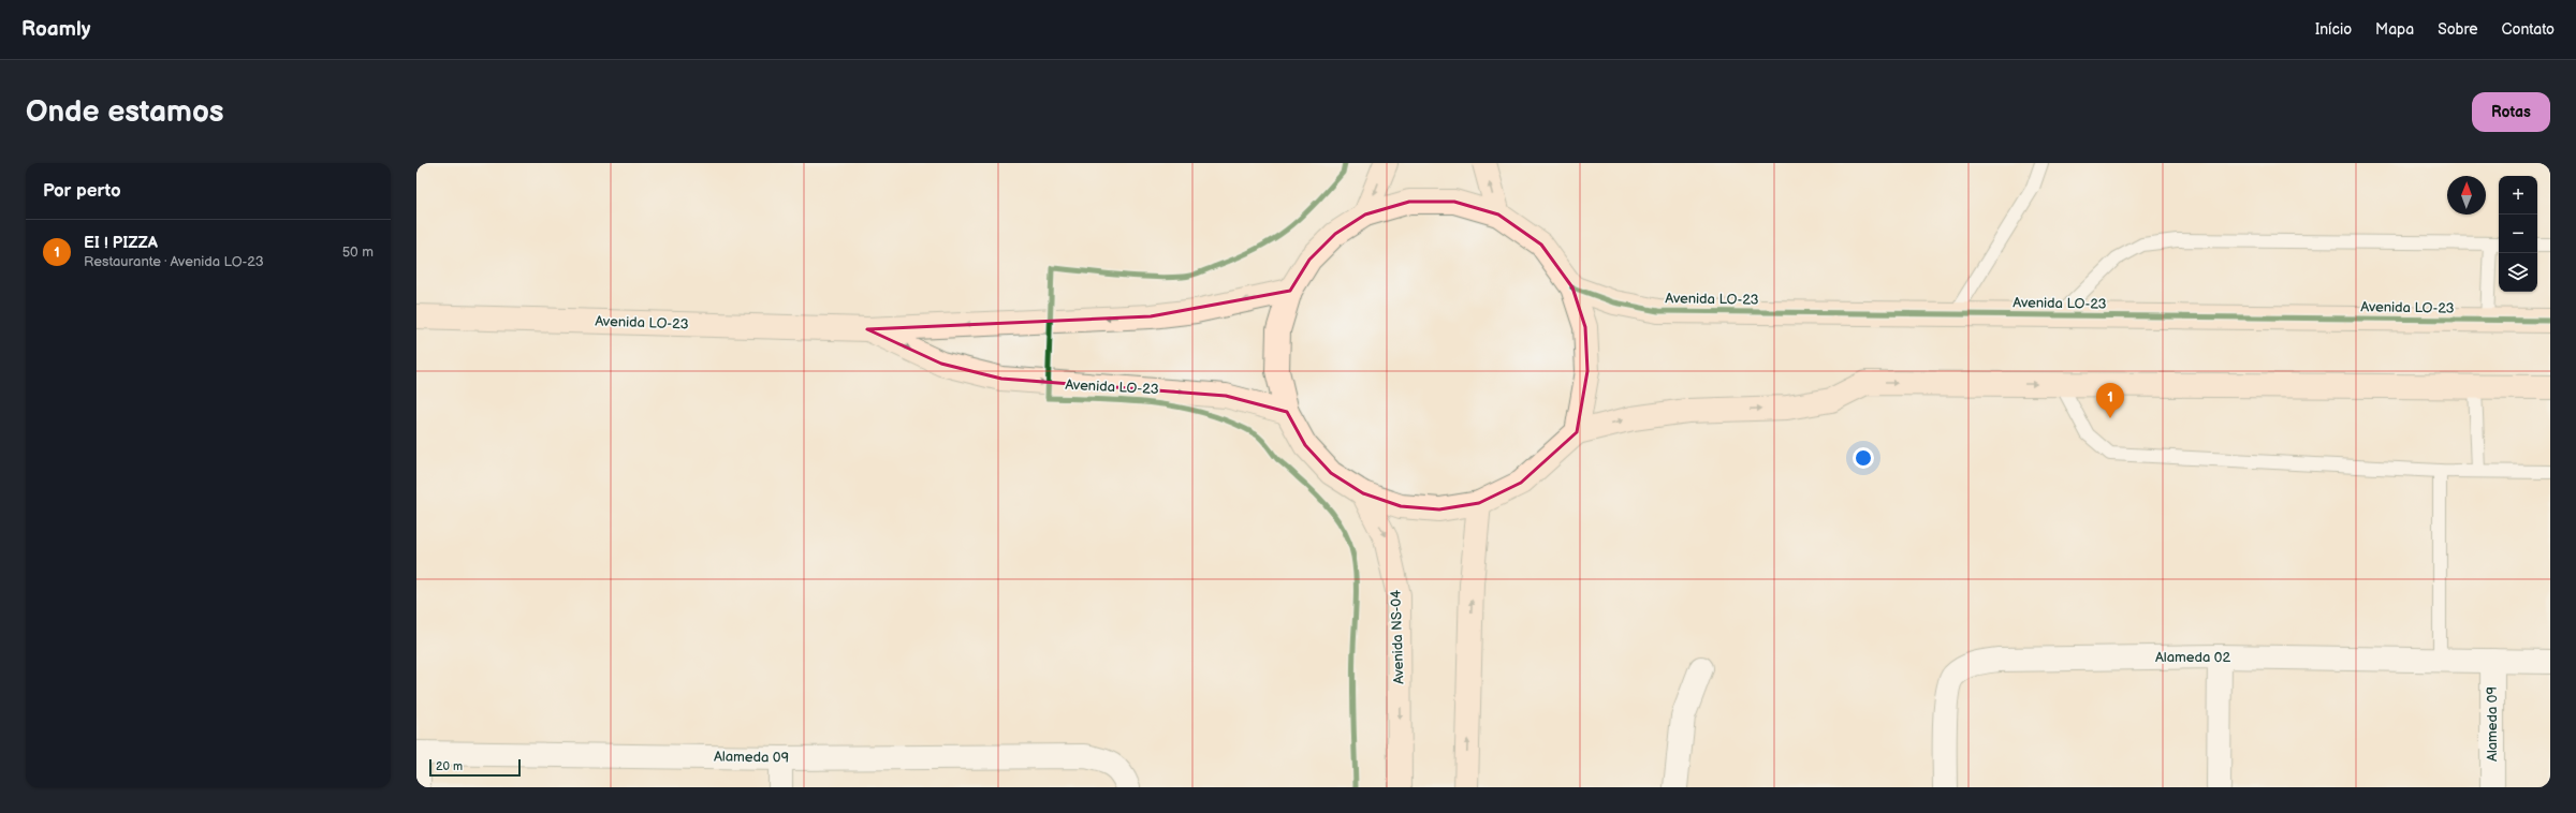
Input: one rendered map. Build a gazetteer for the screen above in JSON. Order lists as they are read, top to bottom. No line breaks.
{"streets":{"street":["Avenida LO-23","Avenida NS-04","Alameda 02","Alameda 09"]},"crossings":[["Alameda 02","Alameda 09"]],"scale_bar":"20 m","north":"top","page":{"header":"Roamly","nav":["Início","Mapa","Sobre","Contato"],"buttons":"Rotas","title":"Onde estamos","heading":"Por perto","map_buttons":["+","−"],"list":[{"mark":"1","name":"EI ! PIZZA","note":"Restaurante · Avenida LO-23","value":"50 m"}],"pins":"1","scale":"20 m"}}
